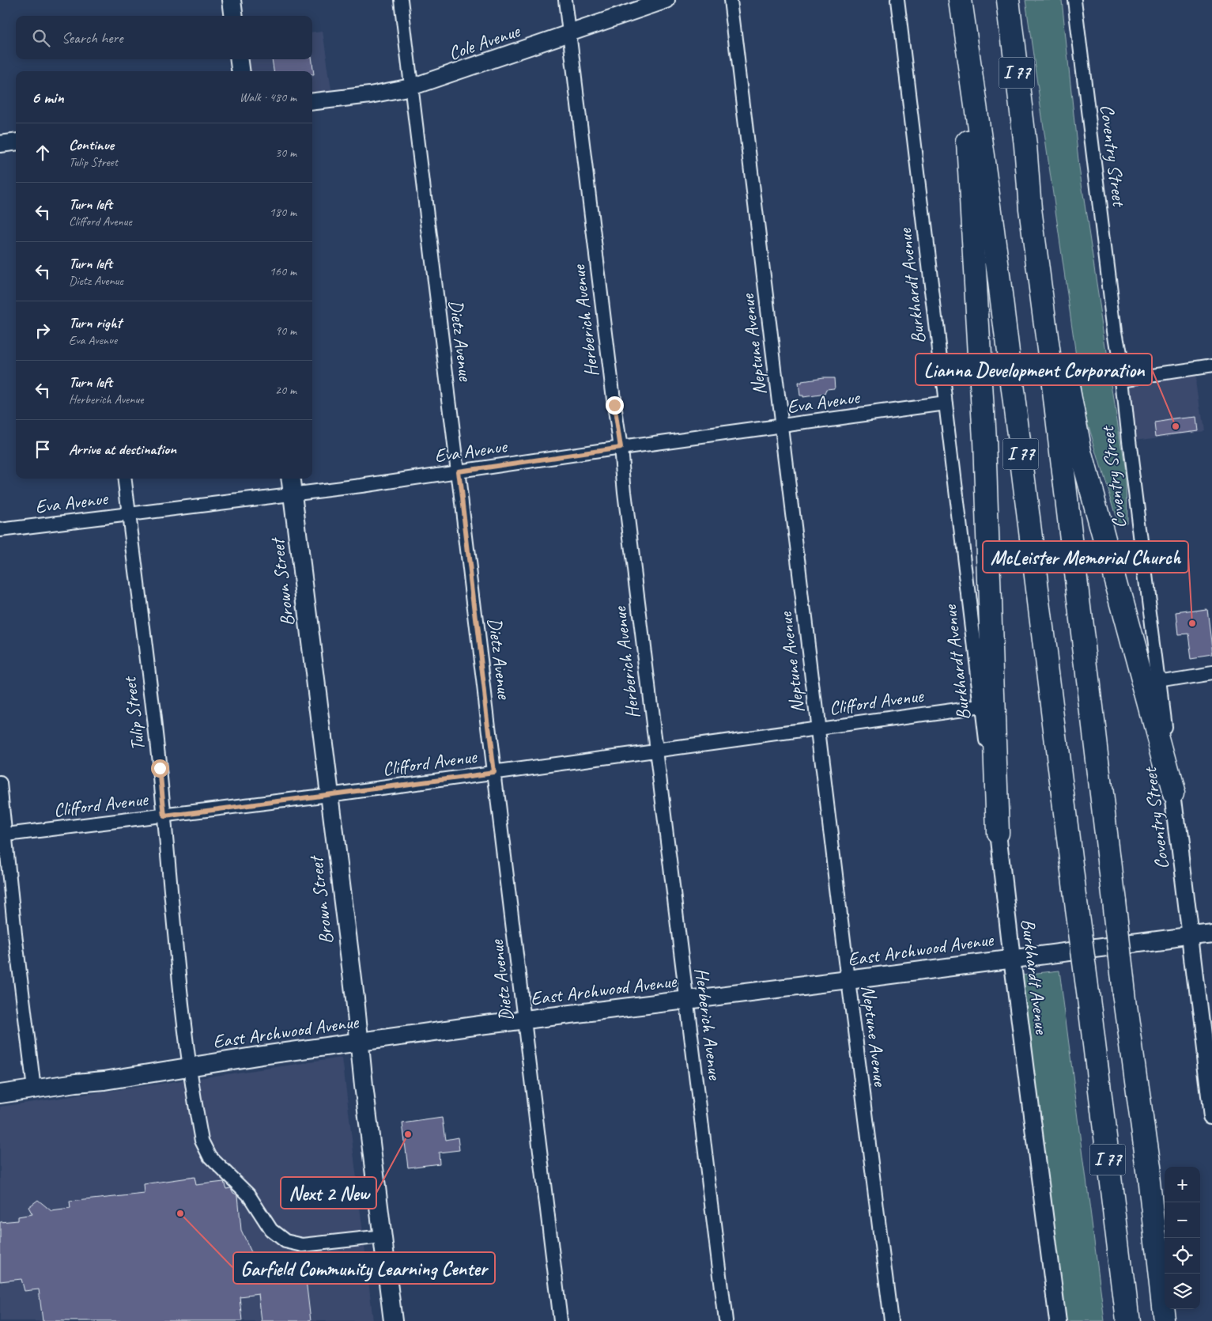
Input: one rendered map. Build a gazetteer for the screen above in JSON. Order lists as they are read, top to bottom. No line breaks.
{"streets":{"highway":["I 77"],"main road":["Brown Street","East Archwood Avenue"],"street":["Cole Avenue","Coventry Street","Burkhardt Avenue","Herberich Avenue","Dietz Avenue","Neptune Avenue","Eva Avenue","Clifford Avenue","Tulip Street"]},"crossings":[["Cole Avenue","Herberich Avenue"],["Cole Avenue","Dietz Avenue"],["Coventry Street","East Archwood Avenue"],["Burkhardt Avenue","Eva Avenue"],["Burkhardt Avenue","Clifford Avenue"],["Burkhardt Avenue","East Archwood Avenue"],["Herberich Avenue","Eva Avenue"],["Herberich Avenue","Clifford Avenue"],["Herberich Avenue","East Archwood Avenue"],["Dietz Avenue","Eva Avenue"],["Dietz Avenue","Clifford Avenue"],["Dietz Avenue","East Archwood Avenue"],["Neptune Avenue","Eva Avenue"],["Neptune Avenue","Clifford Avenue"],["Neptune Avenue","East Archwood Avenue"],["Eva Avenue","Brown Street"],["Eva Avenue","Tulip Street"],["Brown Street","Clifford Avenue"],["Brown Street","Tulip Street"],["Brown Street","East Archwood Avenue"],["Clifford Avenue","Tulip Street"],["Tulip Street","East Archwood Avenue"]],"places":["Lianna Development Corporation","McLeister Memorial Church","Next 2 New","Garfield Community Learning Center"],"page":{"search":"Search here","heading":["6 min","Walk · 480 m"],"list":[["Continue","Tulip Street","30 m"],["Turn left","Clifford Avenue","180 m"],["Turn left","Dietz Avenue","160 m"],["Turn right","Eva Avenue","90 m"],["Turn left","Herberich Avenue","20 m"],"Arrive at destination"],"map_buttons":["+","−"]}}
